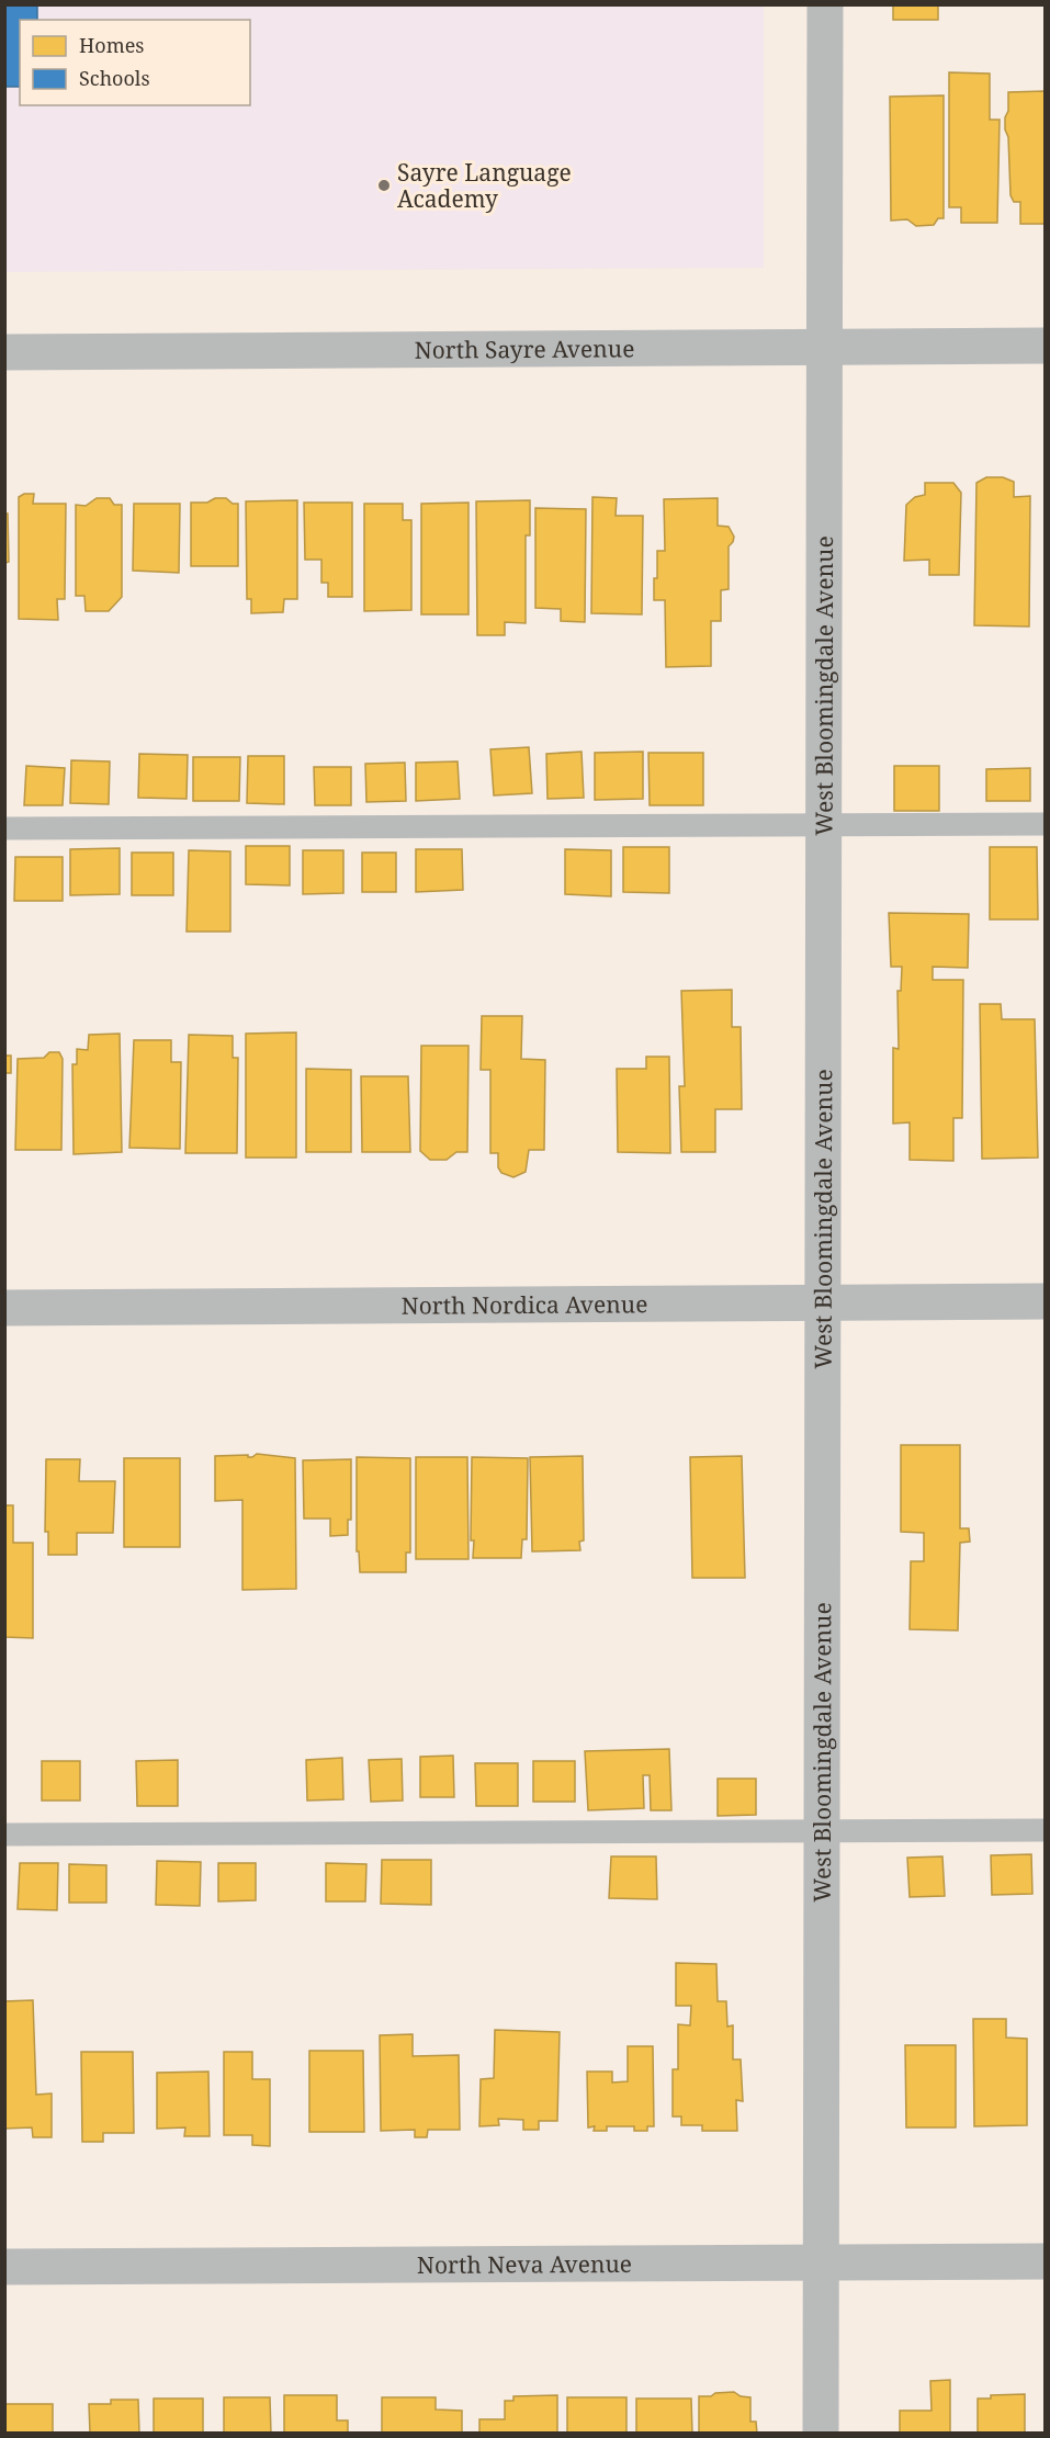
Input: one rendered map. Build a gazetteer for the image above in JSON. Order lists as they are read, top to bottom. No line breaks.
{"streets":{"street":["North Sayre Avenue","West Bloomingdale Avenue","North Nordica Avenue","North Neva Avenue"]},"crossings":[["North Sayre Avenue","West Bloomingdale Avenue"],["West Bloomingdale Avenue","North Nordica Avenue"],["West Bloomingdale Avenue","North Neva Avenue"]],"places":["Sayre Language Academy"],"legend":["Homes","Schools"]}
